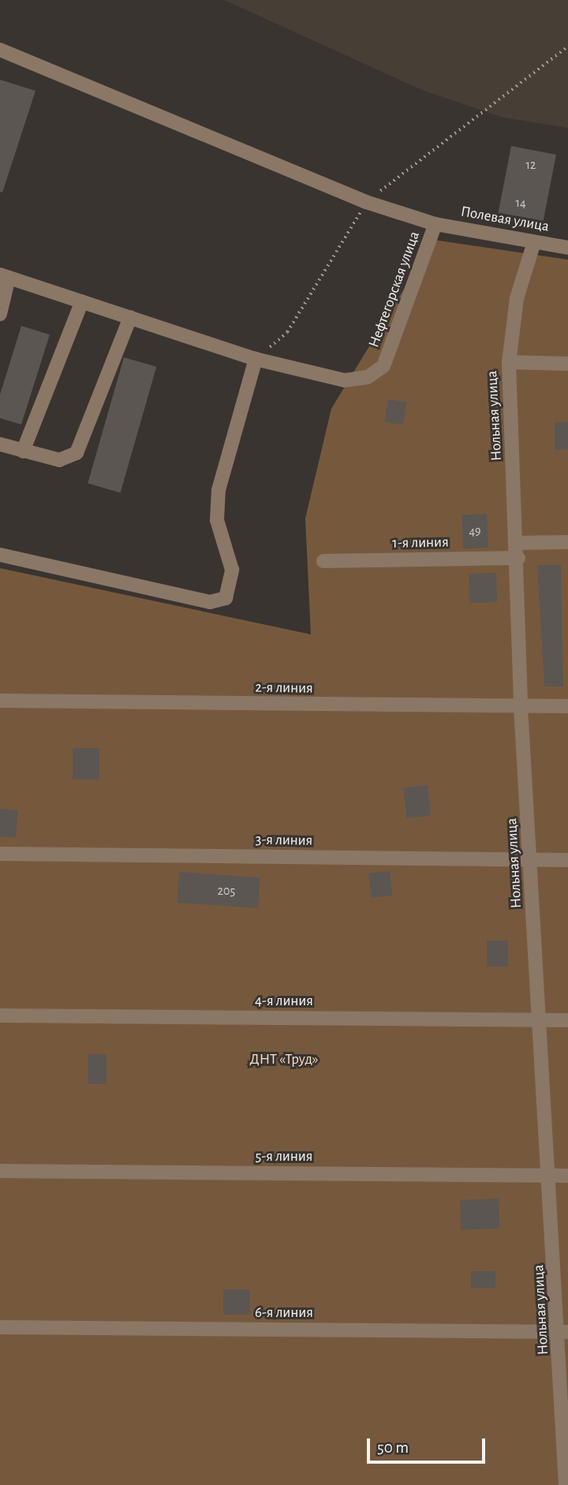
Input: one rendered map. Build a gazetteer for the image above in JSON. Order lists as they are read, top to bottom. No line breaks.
{"streets":{"street":["Полевая улица","Нефтегорская улица","Нольная улица","1-я линия","2-я линия","3-я линия","4-я линия","5-я линия","6-я линия"]},"crossings":[["Полевая улица","Нефтегорская улица"],["Полевая улица","Нольная улица"],["Нольная улица","1-я линия"],["Нольная улица","2-я линия"],["Нольная улица","3-я линия"],["Нольная улица","4-я линия"],["Нольная улица","5-я линия"],["Нольная улица","6-я линия"]],"parks":["ДНТ «Труд»"],"house_numbers":["12","14","49","205"],"scale_bar":"50 m"}
